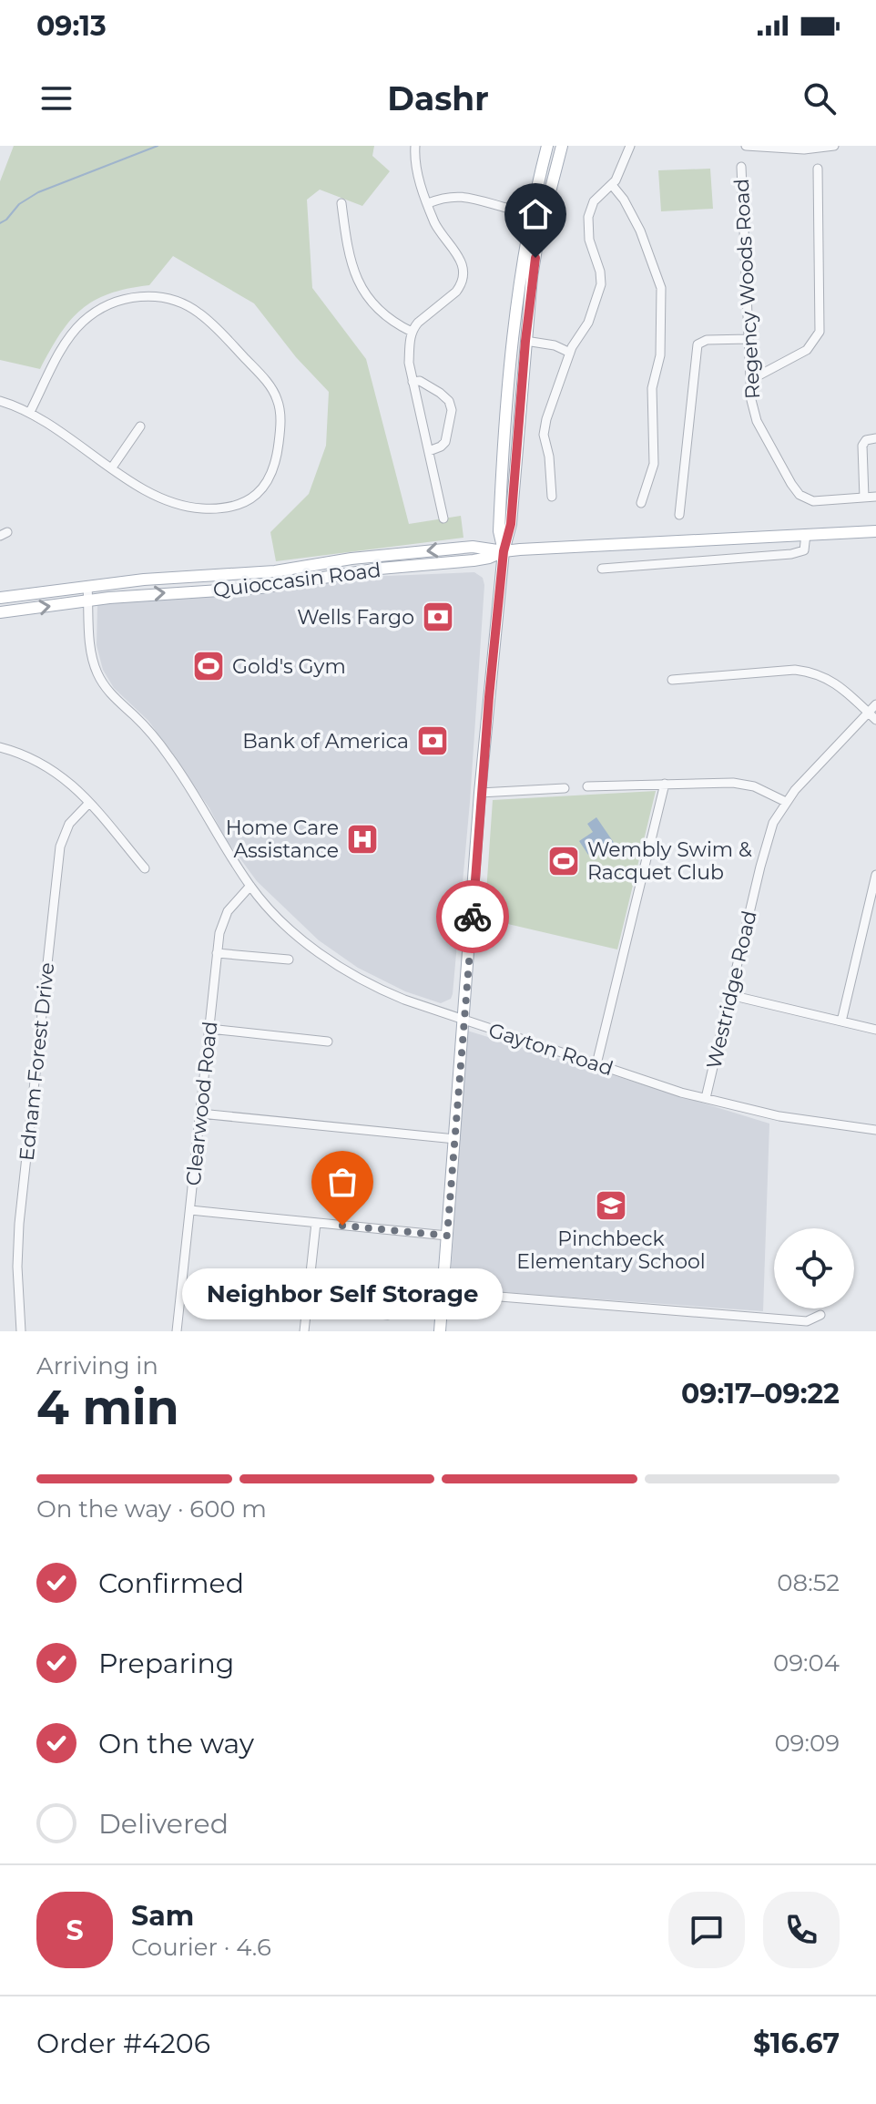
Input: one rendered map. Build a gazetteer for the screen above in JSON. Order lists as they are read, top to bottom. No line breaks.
{"streets":{"main road":["Quioccasin Road"],"street":["Regency Woods Road","Westridge Road","Gayton Road","Ednam Forest Drive","Clearwood Road"]},"crossings":[["Quioccasin Road","Gayton Road"],["Westridge Road","Gayton Road"],["Gayton Road","Clearwood Road"]],"places":{"bank":["Wells Fargo","Bank of America"],"sports":["Gold's Gym","Wembly Swim & Racquet Club"],"hospital":["Home Care Assistance"],"school or university":["Pinchbeck Elementary School"],"other":["Neighbor Self Storage"]},"page":{"status":"09:13","header":"Dashr","bubble":"Neighbor Self Storage","heading":["4 min","Arriving in","09:17–09:22"],"panel":["Sam","Courier · 4.6","Order #4206","$16.67"],"bar":"On the way · 600 m","list":[["Confirmed","08:52"],["Preparing","09:04"],["On the way","09:09"],"Delivered"],"round":"S"}}
